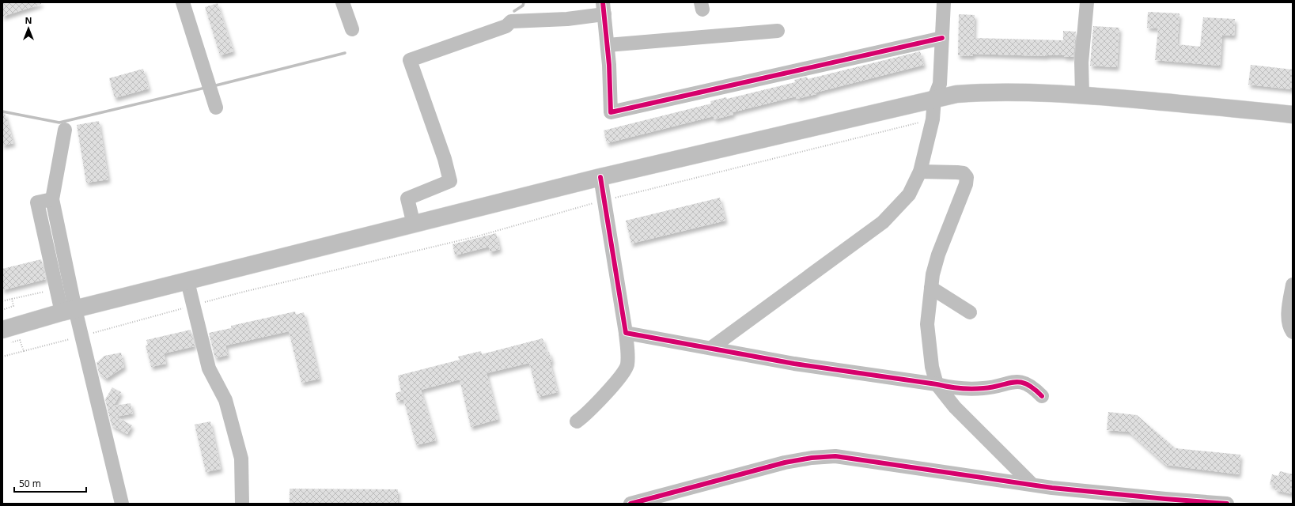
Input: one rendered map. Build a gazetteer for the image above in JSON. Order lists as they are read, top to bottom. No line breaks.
{"scale_bar":"50 m","north":"top"}
